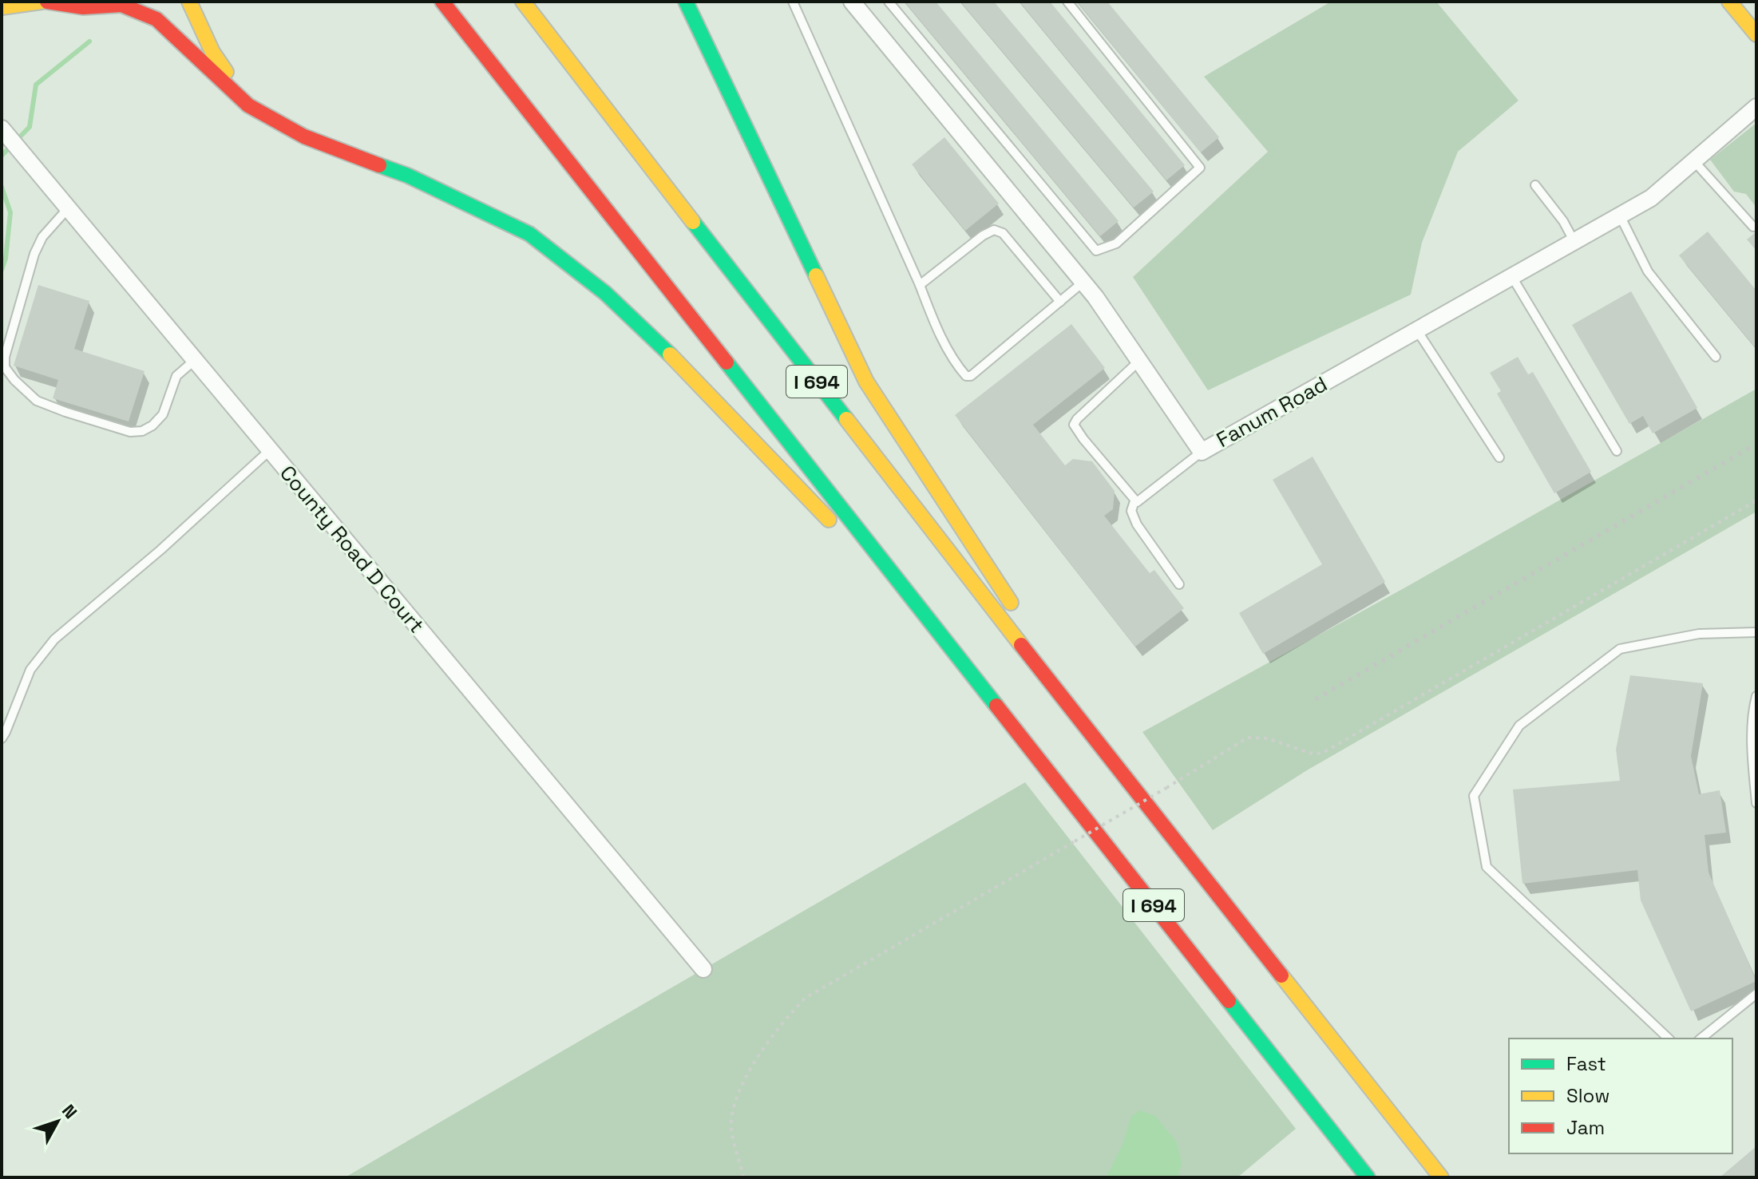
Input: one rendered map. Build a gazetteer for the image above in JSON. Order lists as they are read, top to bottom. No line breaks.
{"streets":{"main road":["I 694"],"street":["Fanum Road","County Road D Court"]},"legend":["Fast","Slow","Jam"],"north":"top right"}
